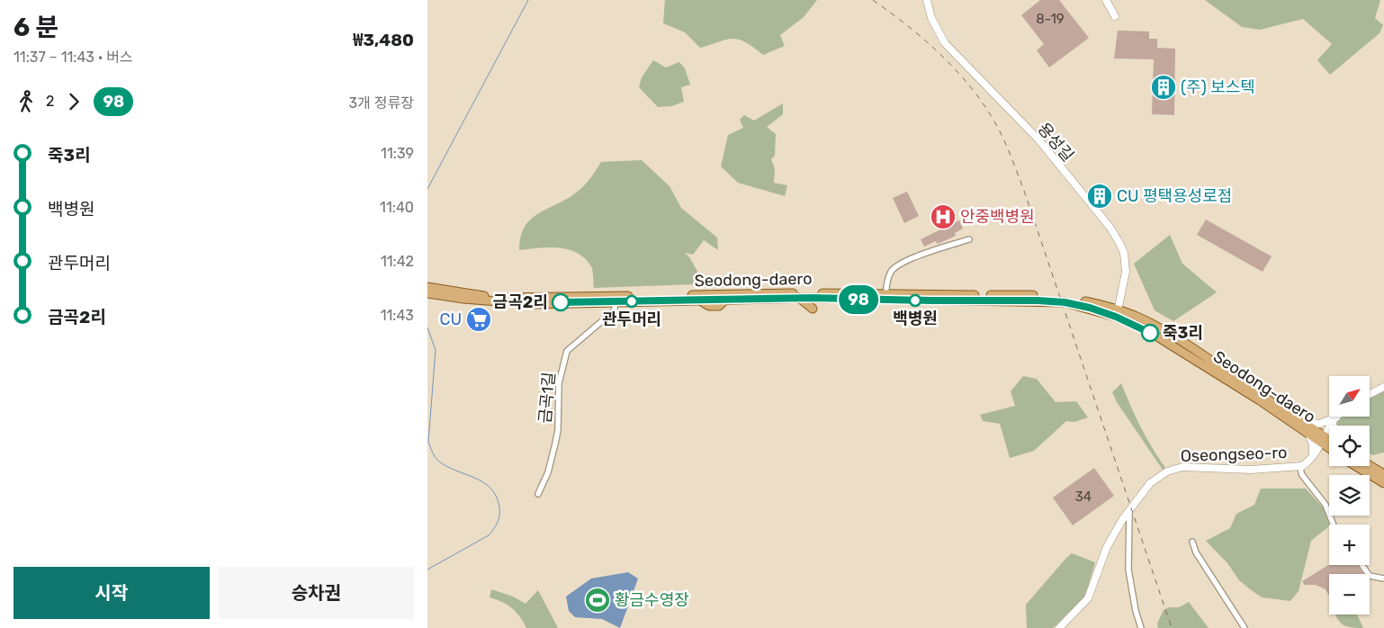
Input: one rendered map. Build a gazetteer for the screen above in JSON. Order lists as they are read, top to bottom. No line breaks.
{"streets":{"main road":["Seodong-daero"],"street":["용성길","금곡1길","Oseongseo-ro"]},"crossings":[["용성길","Seodong-daero"],["Seodong-daero","금곡1길"],["Seodong-daero","Oseongseo-ro"]],"places":{"building":["(주) 보스텍","CU 평택용성로점"],"hospital":["안중백병원"],"other":["백병원","관두머리","금곡2리","죽3리"],"supermarket":["CU"],"sports":["황금수영장"]},"lines":["bus line 98"],"house_numbers":["8-19","34"],"north":"top right","page":{"heading":["6 분","11:37 – 11:43 · 버스","₩3,480"],"on_map":"98","legs":["2","98","3개 정류장"],"list":[{"name":"죽3리","value":"11:39"},{"name":"백병원","value":"11:40"},{"name":"관두머리","value":"11:42"},{"name":"금곡2리","value":"11:43"}],"map_buttons":["+","−"],"buttons":["시작","승차권"]}}
